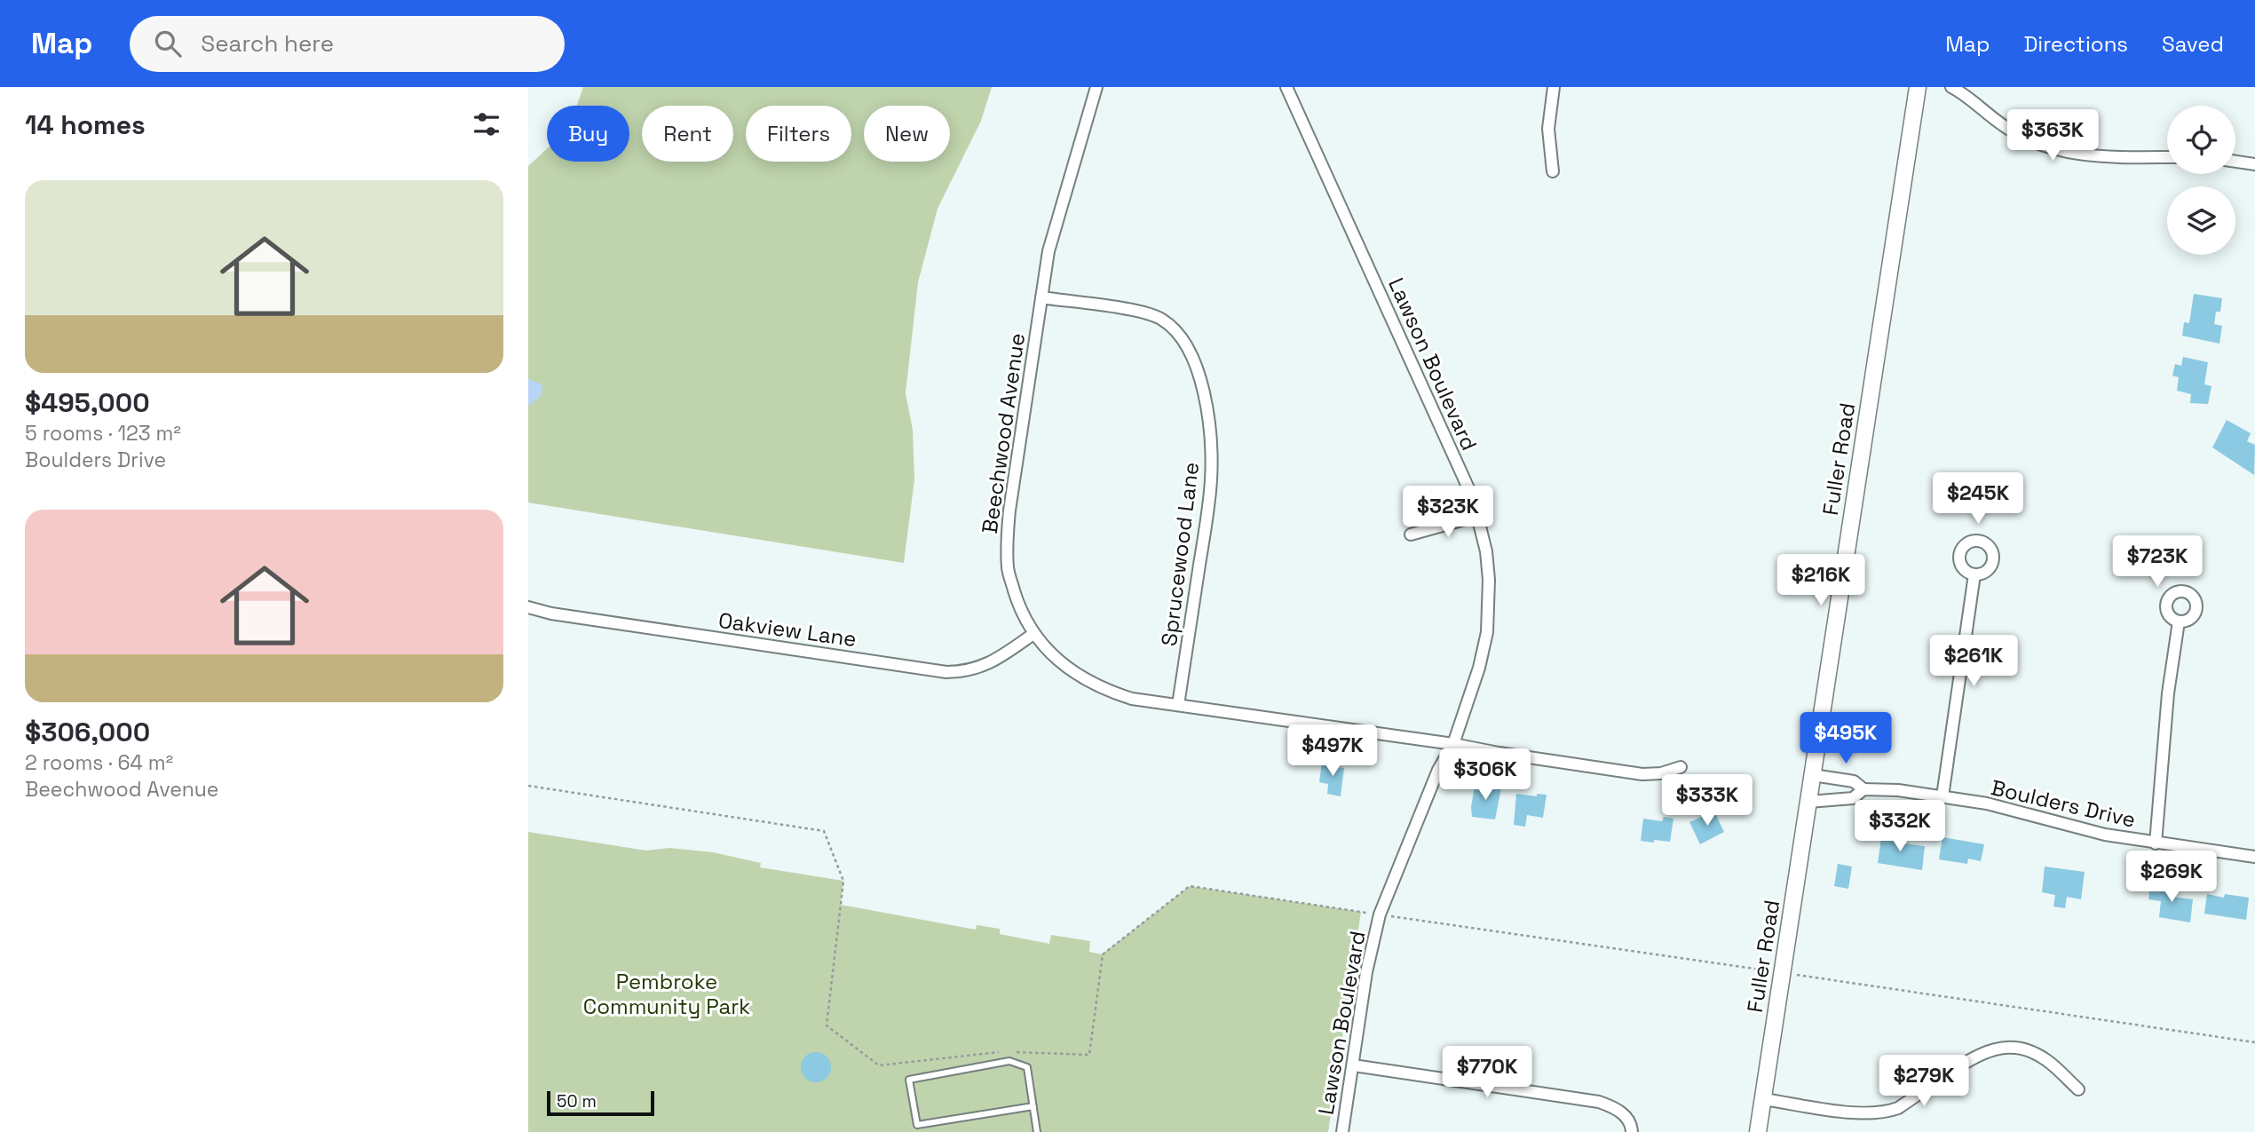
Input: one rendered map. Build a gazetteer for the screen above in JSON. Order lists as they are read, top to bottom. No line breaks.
{"streets":{"street":["Lawson Boulevard","Beechwood Avenue","Fuller Road","Sprucewood Lane","Oakview Lane","Boulders Drive"]},"crossings":[["Lawson Boulevard","Beechwood Avenue"],["Beechwood Avenue","Sprucewood Lane"],["Beechwood Avenue","Oakview Lane"],["Fuller Road","Boulders Drive"]],"parks":["Pembroke Community Park"],"scale_bar":"50 m","page":{"header":"Map","search":"Search here","nav":["Map","Directions","Saved"],"heading":"14 homes","chip":["Buy","Rent","Filters","New"],"price":["$363K","$245K","$323K","$723K","$216K","$261K","$495K","$497K","$306K","$333K","$332K","$269K","$770K","$279K"],"list":[{"name":"$495,000","note":"5 rooms · 123 m² · Boulders Drive"},{"name":"$306,000","note":"2 rooms · 64 m² · Beechwood Avenue"}],"scale":"50 m"}}
